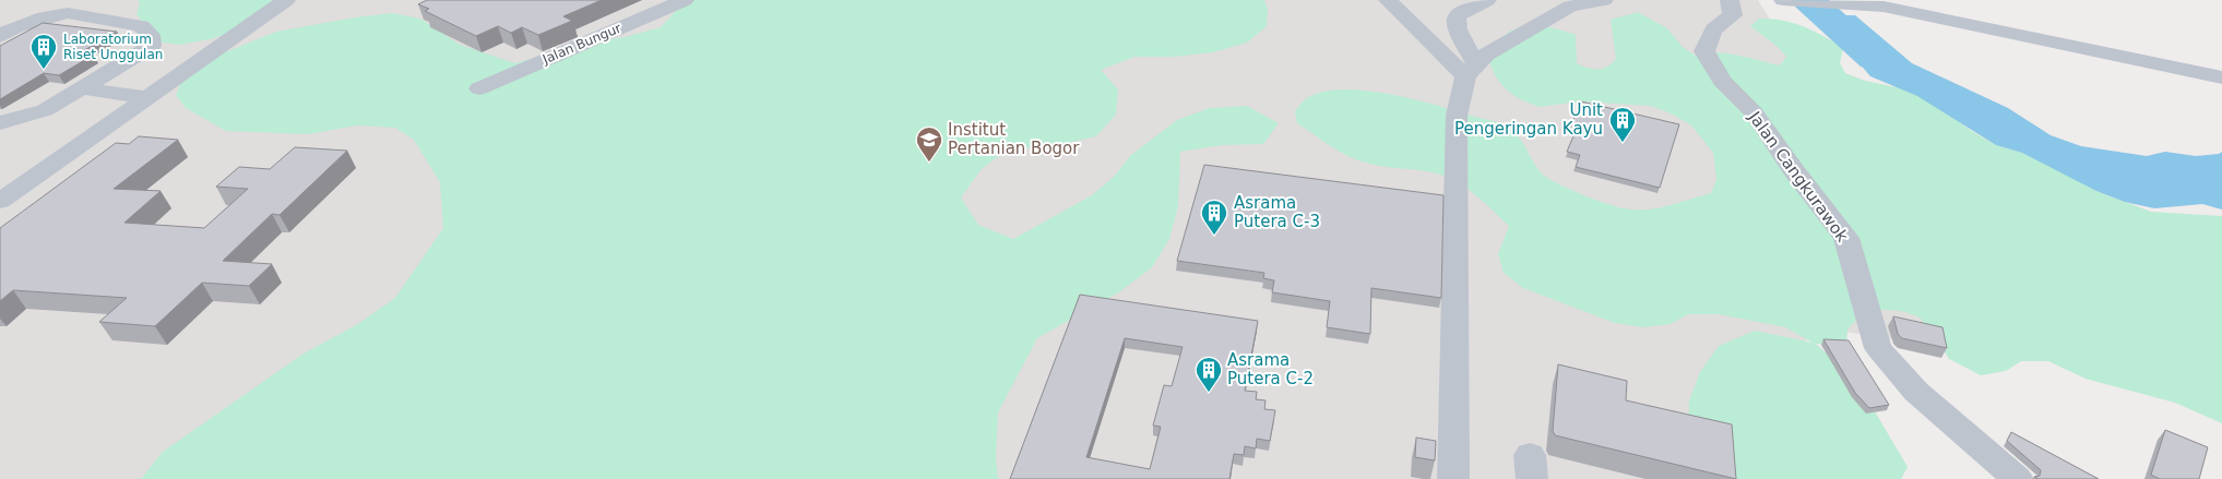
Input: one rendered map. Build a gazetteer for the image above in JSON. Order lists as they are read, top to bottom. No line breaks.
{"streets":{"street":["Jalan Bungur","Jalan Cangkurawok"]},"places":{"building":["Laboratorium Riset Unggulan","Unit Pengeringan Kayu","Asrama Putera C-3","Asrama Putera C-2"],"school or university":["Institut Pertanian Bogor"]}}
